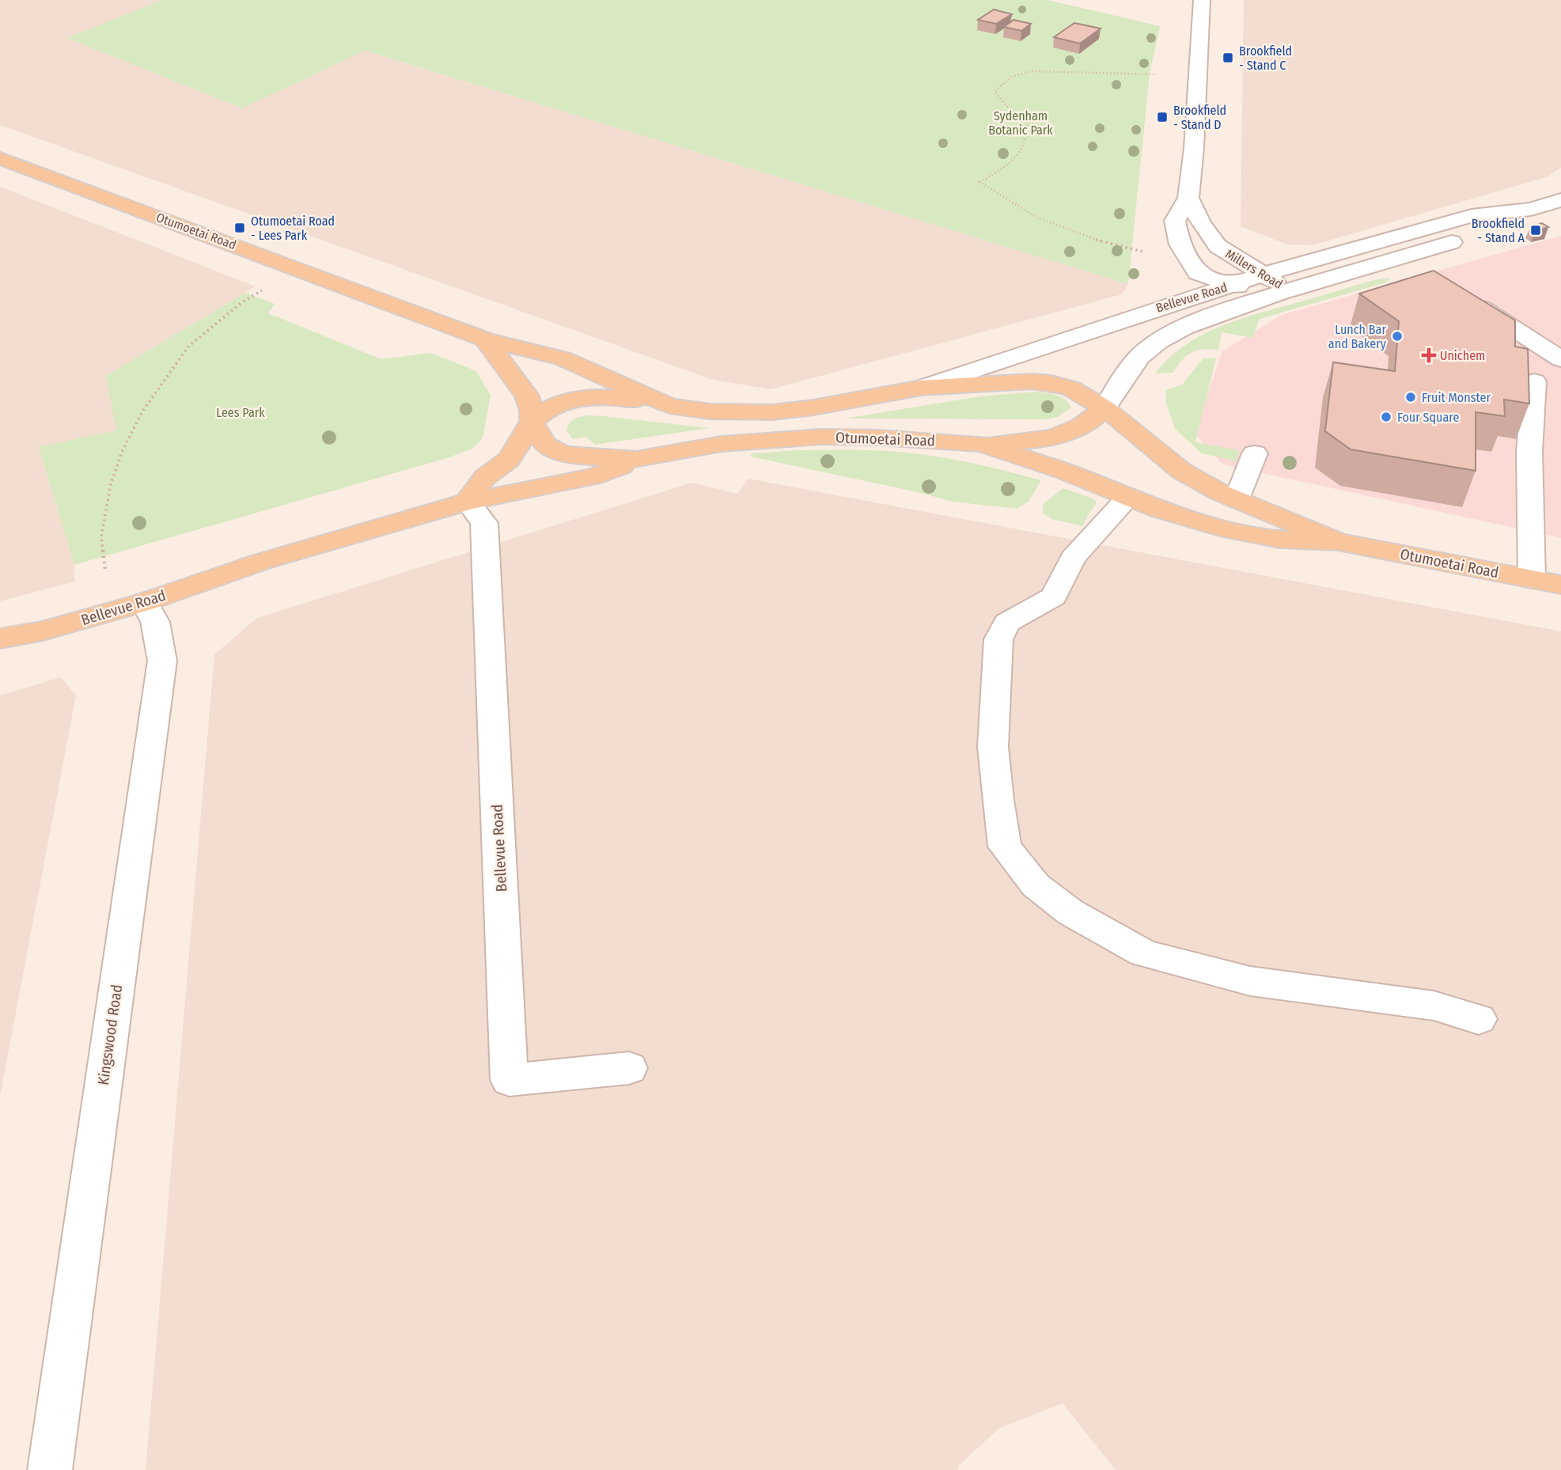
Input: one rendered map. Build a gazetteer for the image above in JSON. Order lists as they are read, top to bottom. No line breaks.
{"streets":{"main road":["Otumoetai Road","Bellevue Road"],"street":["Millers Road","Kingswood Road"]},"crossings":[["Otumoetai Road","Bellevue Road"],["Millers Road","Bellevue Road"],["Bellevue Road","Kingswood Road"]],"parks":["Sydenham Botanic Park","Lees Park"],"places":{"transit":["Brookfield - Stand C","Brookfield - Stand D","Otumoetai Road - Lees Park","Brookfield - Stand A"],"other":["Lunch Bar and Bakery","Fruit Monster","Four Square"],"health":["Unichem"]}}
